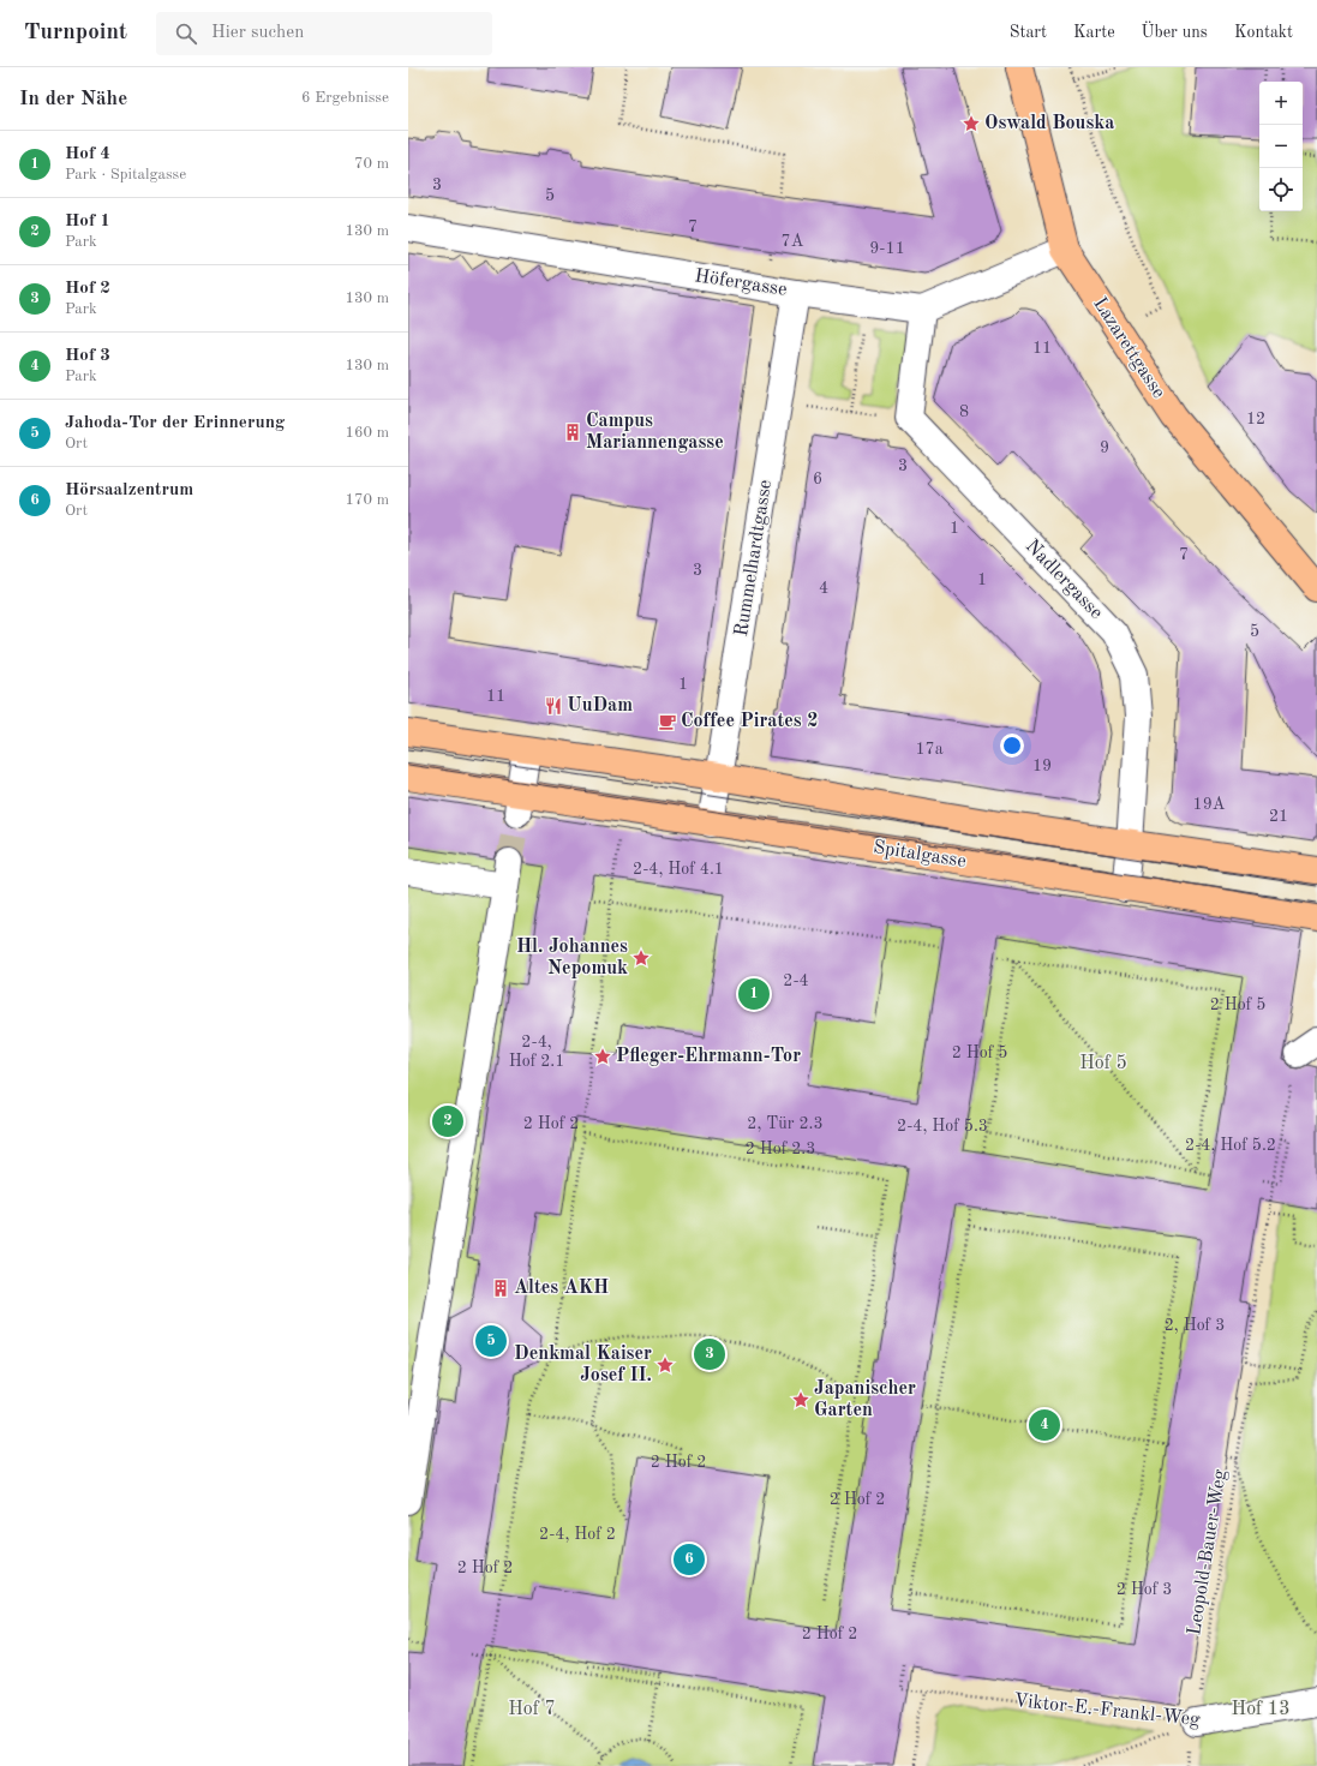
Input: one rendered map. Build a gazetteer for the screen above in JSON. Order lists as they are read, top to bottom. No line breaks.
{"streets":{"main road":["Lazarettgasse","Spitalgasse"],"street":["Höfergasse","Rummelhardtgasse","Nadlergasse","Viktor-E.-Frankl-Weg"],"path":["Leopold-Bauer-Weg"]},"crossings":[["Höfergasse","Rummelhardtgasse"],["Rummelhardtgasse","Spitalgasse"],["Nadlergasse","Spitalgasse"],["Leopold-Bauer-Weg","Viktor-E.-Frankl-Weg"]],"parks":["Hof 5","Hof 7","Hof 13"],"places":{"place":["Oswald Bouska","Hl. Johannes Nepomuk","Pfleger-Ehrmann-Tor","Denkmal Kaiser Josef II.","Japanischer Garten"],"building":["Campus Mariannengasse","Altes AKH"],"restaurant":["UuDam"],"cafe":["Coffee Pirates 2"]},"house_numbers":["3","5","7","7A","9-11","11","8","12","9","3","6","1","7","3","1","4","5","1","11","17a","19","19A","21","2-4, Hof 4.1","2-4","2 Hof 5","2-4, Hof 2.1","2 Hof 5","2 Hof 2","2, Tür 2.3","2-4, Hof 5.3","2-4, Hof 5.2","2 Hof 2.3","2, Hof 3","2 Hof 2","2 Hof 2","2-4, Hof 2","2 Hof 2","2 Hof 3","2 Hof 2"],"page":{"header":"Turnpoint","search":"Hier suchen","nav":["Start","Karte","Über uns","Kontakt"],"heading":["In der Nähe","6 Ergebnisse"],"map_buttons":["+","−"],"list":[{"mark":"1","name":"Hof 4","note":"Park · Spitalgasse","value":"70 m"},{"mark":"2","name":"Hof 1","note":"Park","value":"130 m"},{"mark":"3","name":"Hof 2","note":"Park","value":"130 m"},{"mark":"4","name":"Hof 3","note":"Park","value":"130 m"},{"mark":"5","name":"Jahoda-Tor der Erinnerung","note":"Ort","value":"160 m"},{"mark":"6","name":"Hörsaalzentrum","note":"Ort","value":"170 m"}],"pins":["1","2","5","3","4","6"]}}
